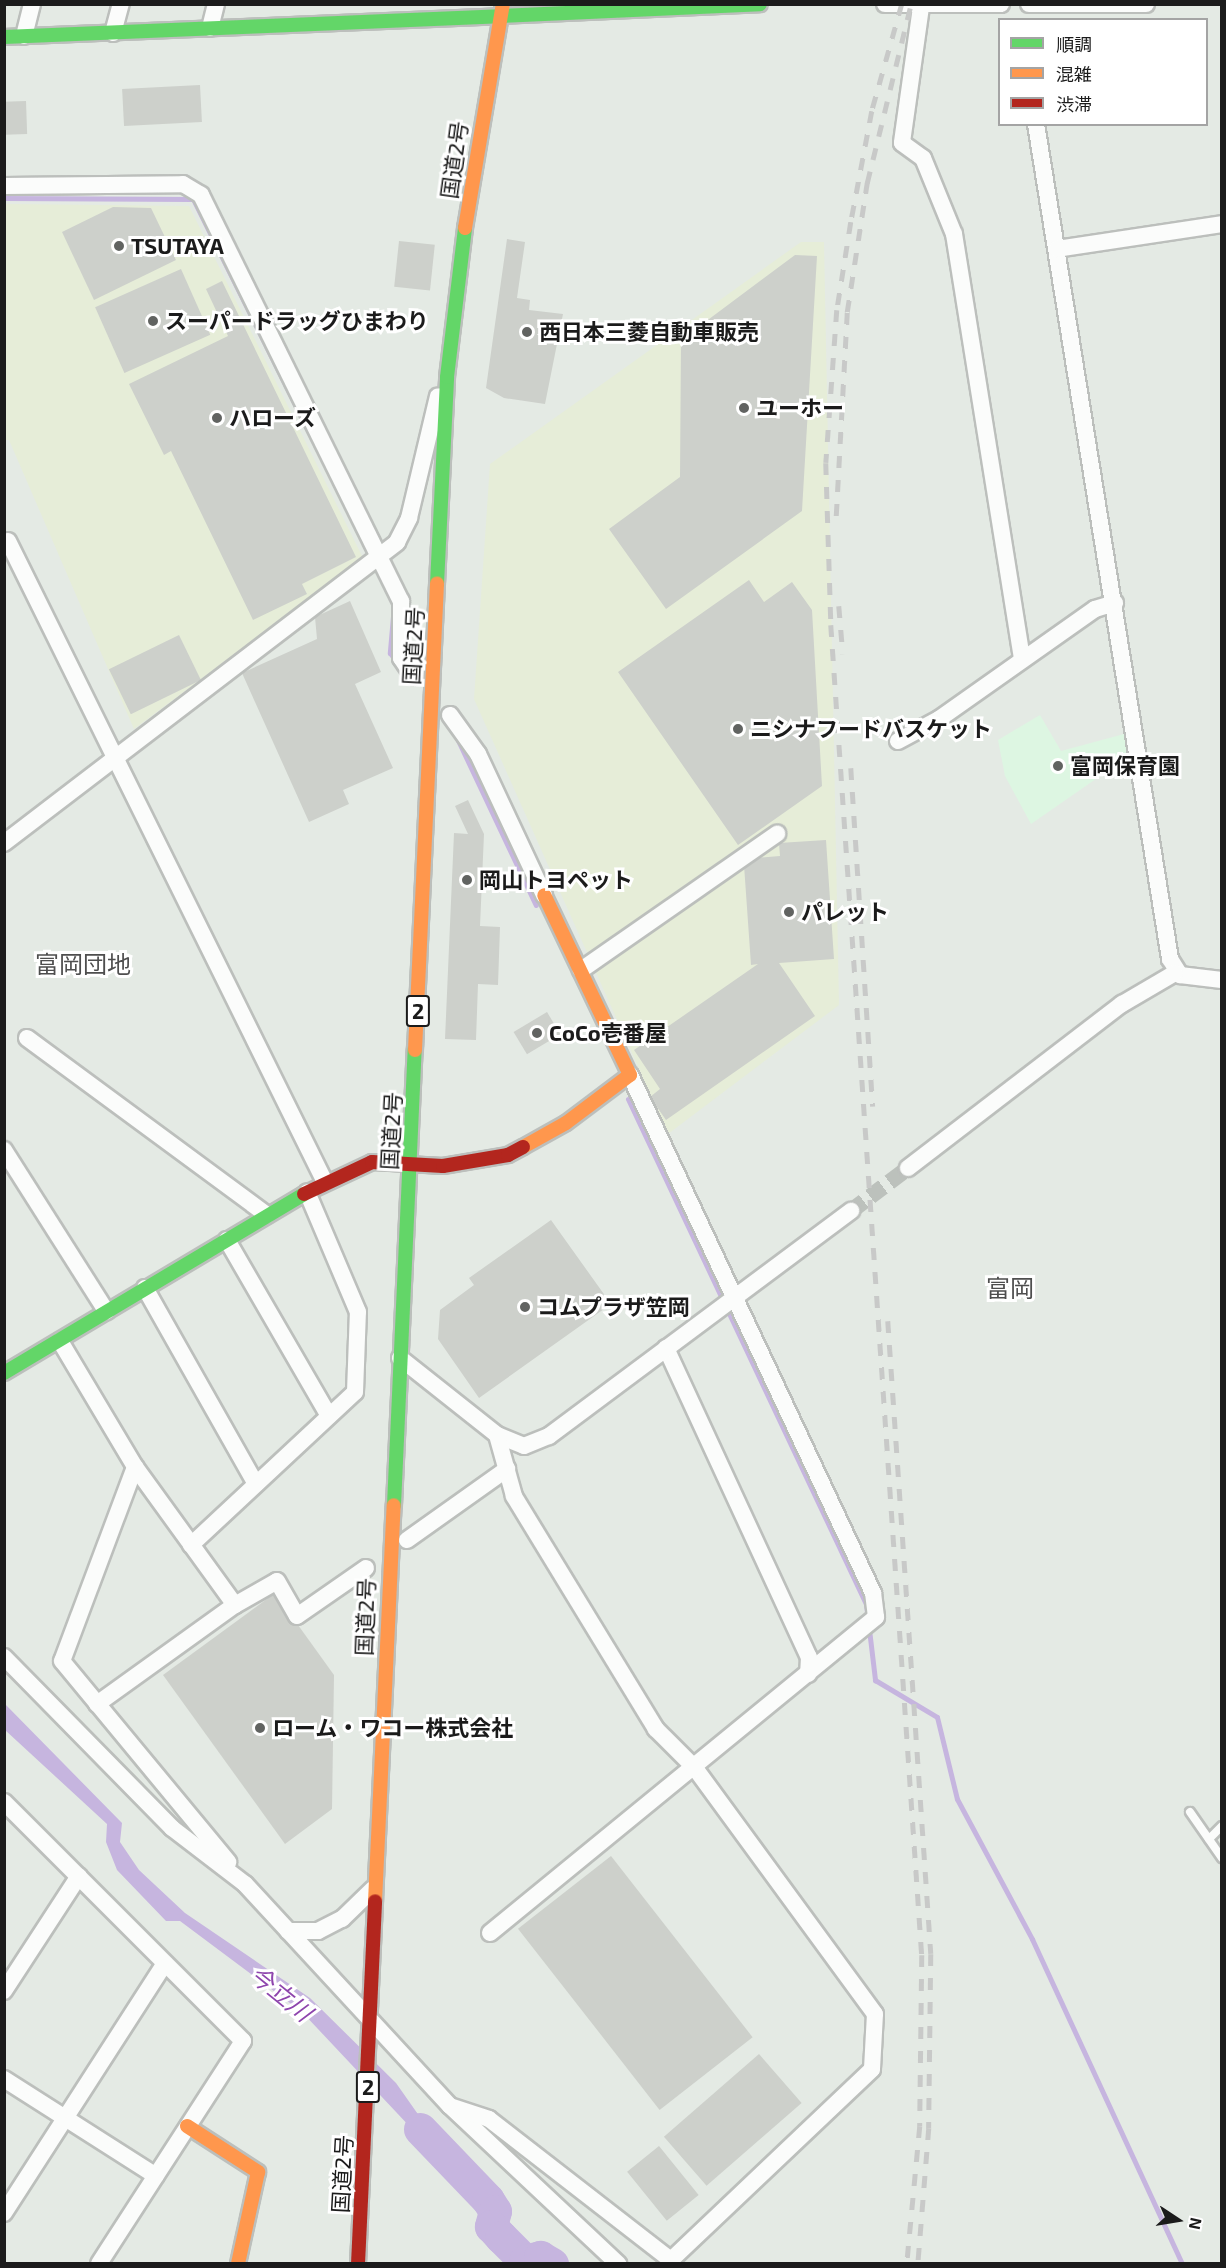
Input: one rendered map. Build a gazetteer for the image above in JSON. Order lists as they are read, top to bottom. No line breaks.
{"streets":{"main road":["国道2号","2"]},"districts":["富岡団地","富岡"],"water":["今立川"],"places":["TSUTAYA","スーパードラッグひまわり","西日本三菱自動車販売","ユーホー","ハローズ","ニシナフードバスケット","富岡保育園","岡山トヨペット","パレット","CoCo壱番屋","コムプラザ笠岡","ローム・ワコー株式会社"],"legend":["順調","混雑","渋滞"],"north":"right"}
